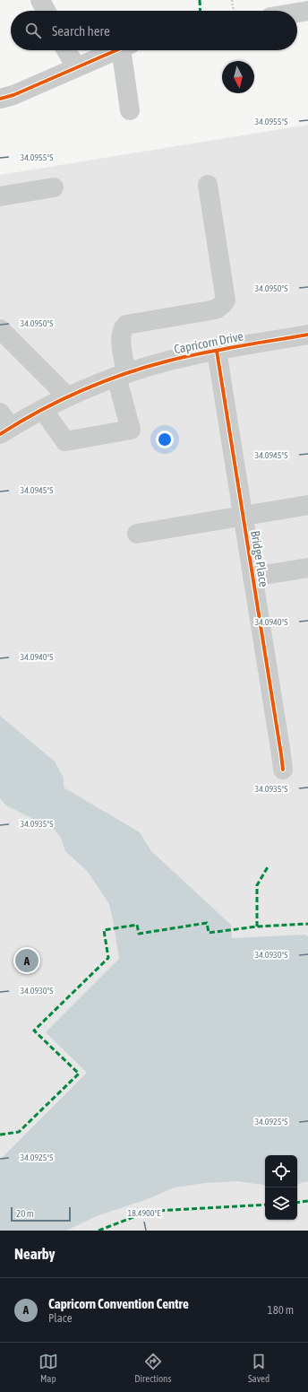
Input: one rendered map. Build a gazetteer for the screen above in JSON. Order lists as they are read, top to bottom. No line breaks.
{"streets":{"street":["Capricorn Drive","Bridge Place"]},"crossings":[["Capricorn Drive","Bridge Place"]],"scale_bar":"20 m","north":"bottom","page":{"search":"Search here","pins":"A","scale":"20 m","heading":"Nearby","list":[{"mark":"A","name":"Capricorn Convention Centre","note":"Place","value":"180 m"}],"nav":["Map","Directions","Saved"]},"coordinates":["34.0955°S","34.0950°S","34.0945°S","34.0940°S","34.0935°S","34.0930°S","34.0925°S","18.4900°E"]}
